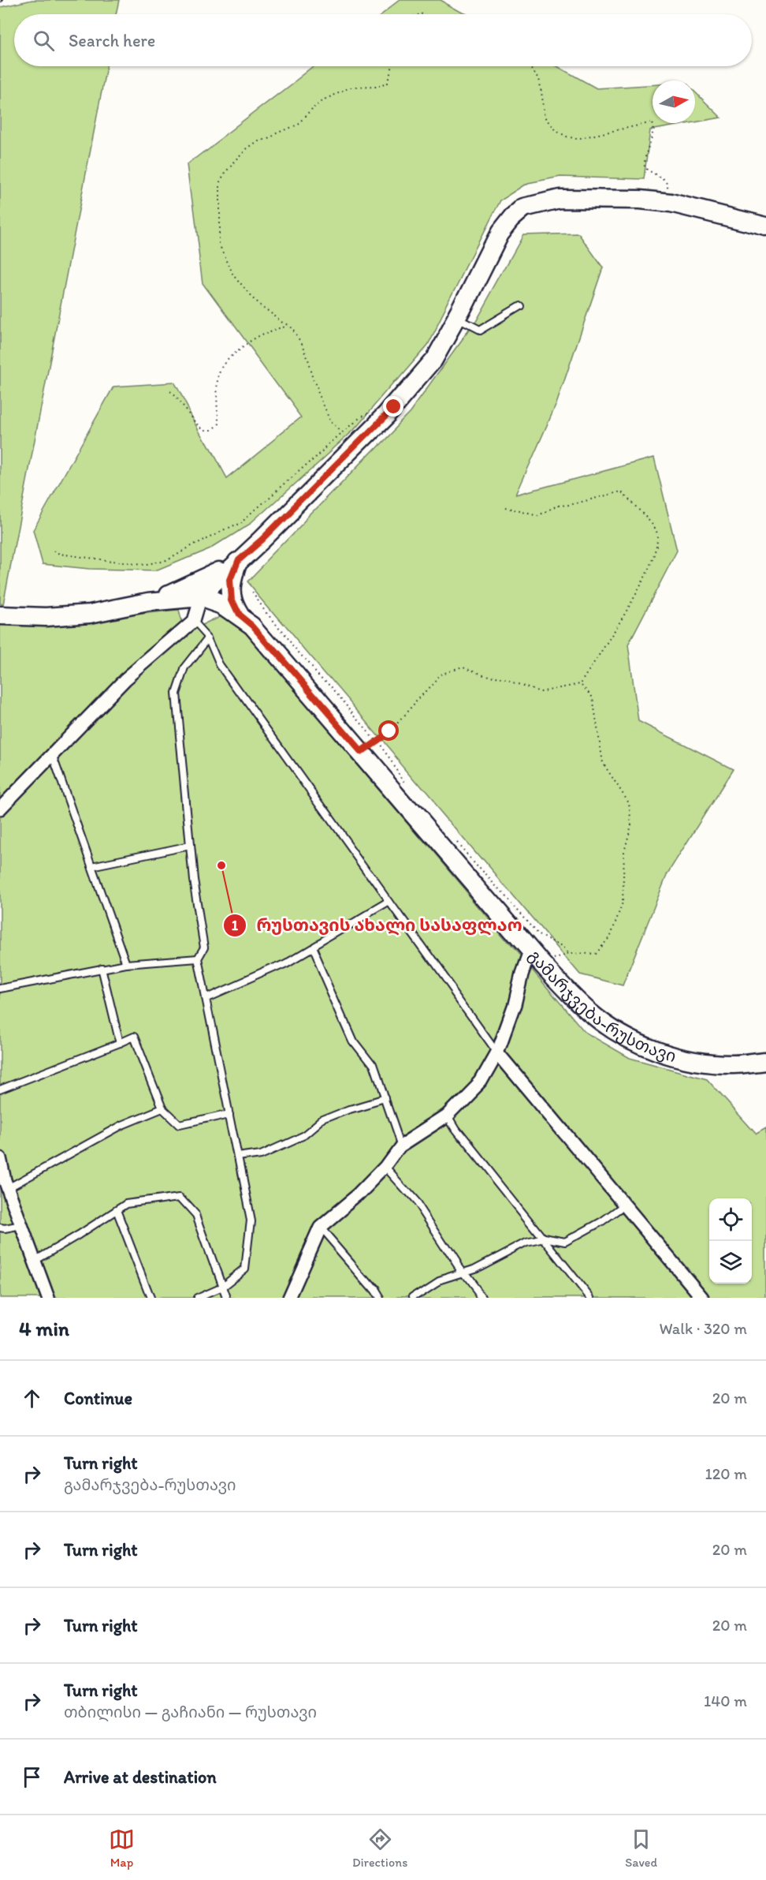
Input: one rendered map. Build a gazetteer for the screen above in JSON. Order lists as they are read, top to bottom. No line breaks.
{"streets":{"main road":["გამარჯვება-რუსთავი"]},"places":["რუსთავის ახალი სასაფლაო"],"north":"right","page":{"search":"Search here","heading":["4 min","Walk · 320 m"],"list":[["Continue","20 m"],["Turn right","გამარჯვება-რუსთავი","120 m"],["Turn right","20 m"],["Turn right","20 m"],["Turn right","თბილისი — გაჩიანი — რუსთავი","140 m"],"Arrive at destination"],"nav":["Map","Directions","Saved"]}}
